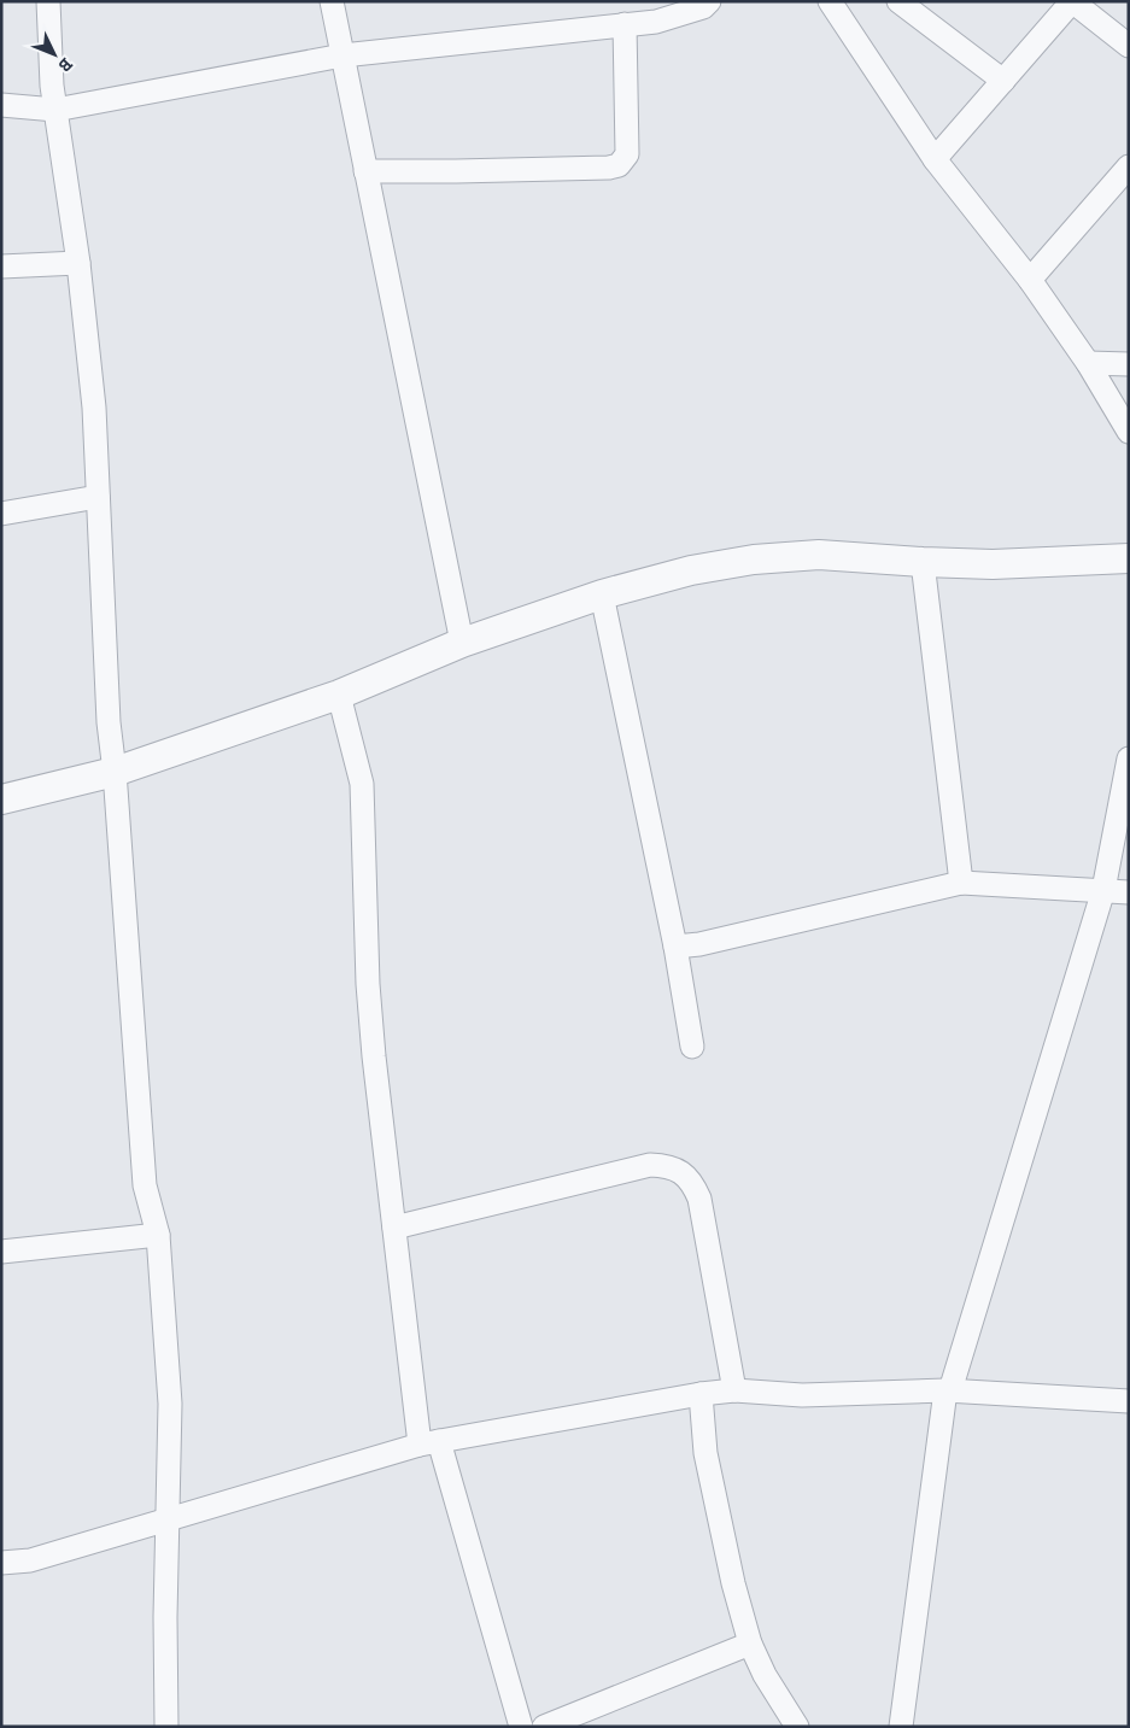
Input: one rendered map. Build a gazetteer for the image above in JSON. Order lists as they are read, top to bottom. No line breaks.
{"north":"bottom right"}
